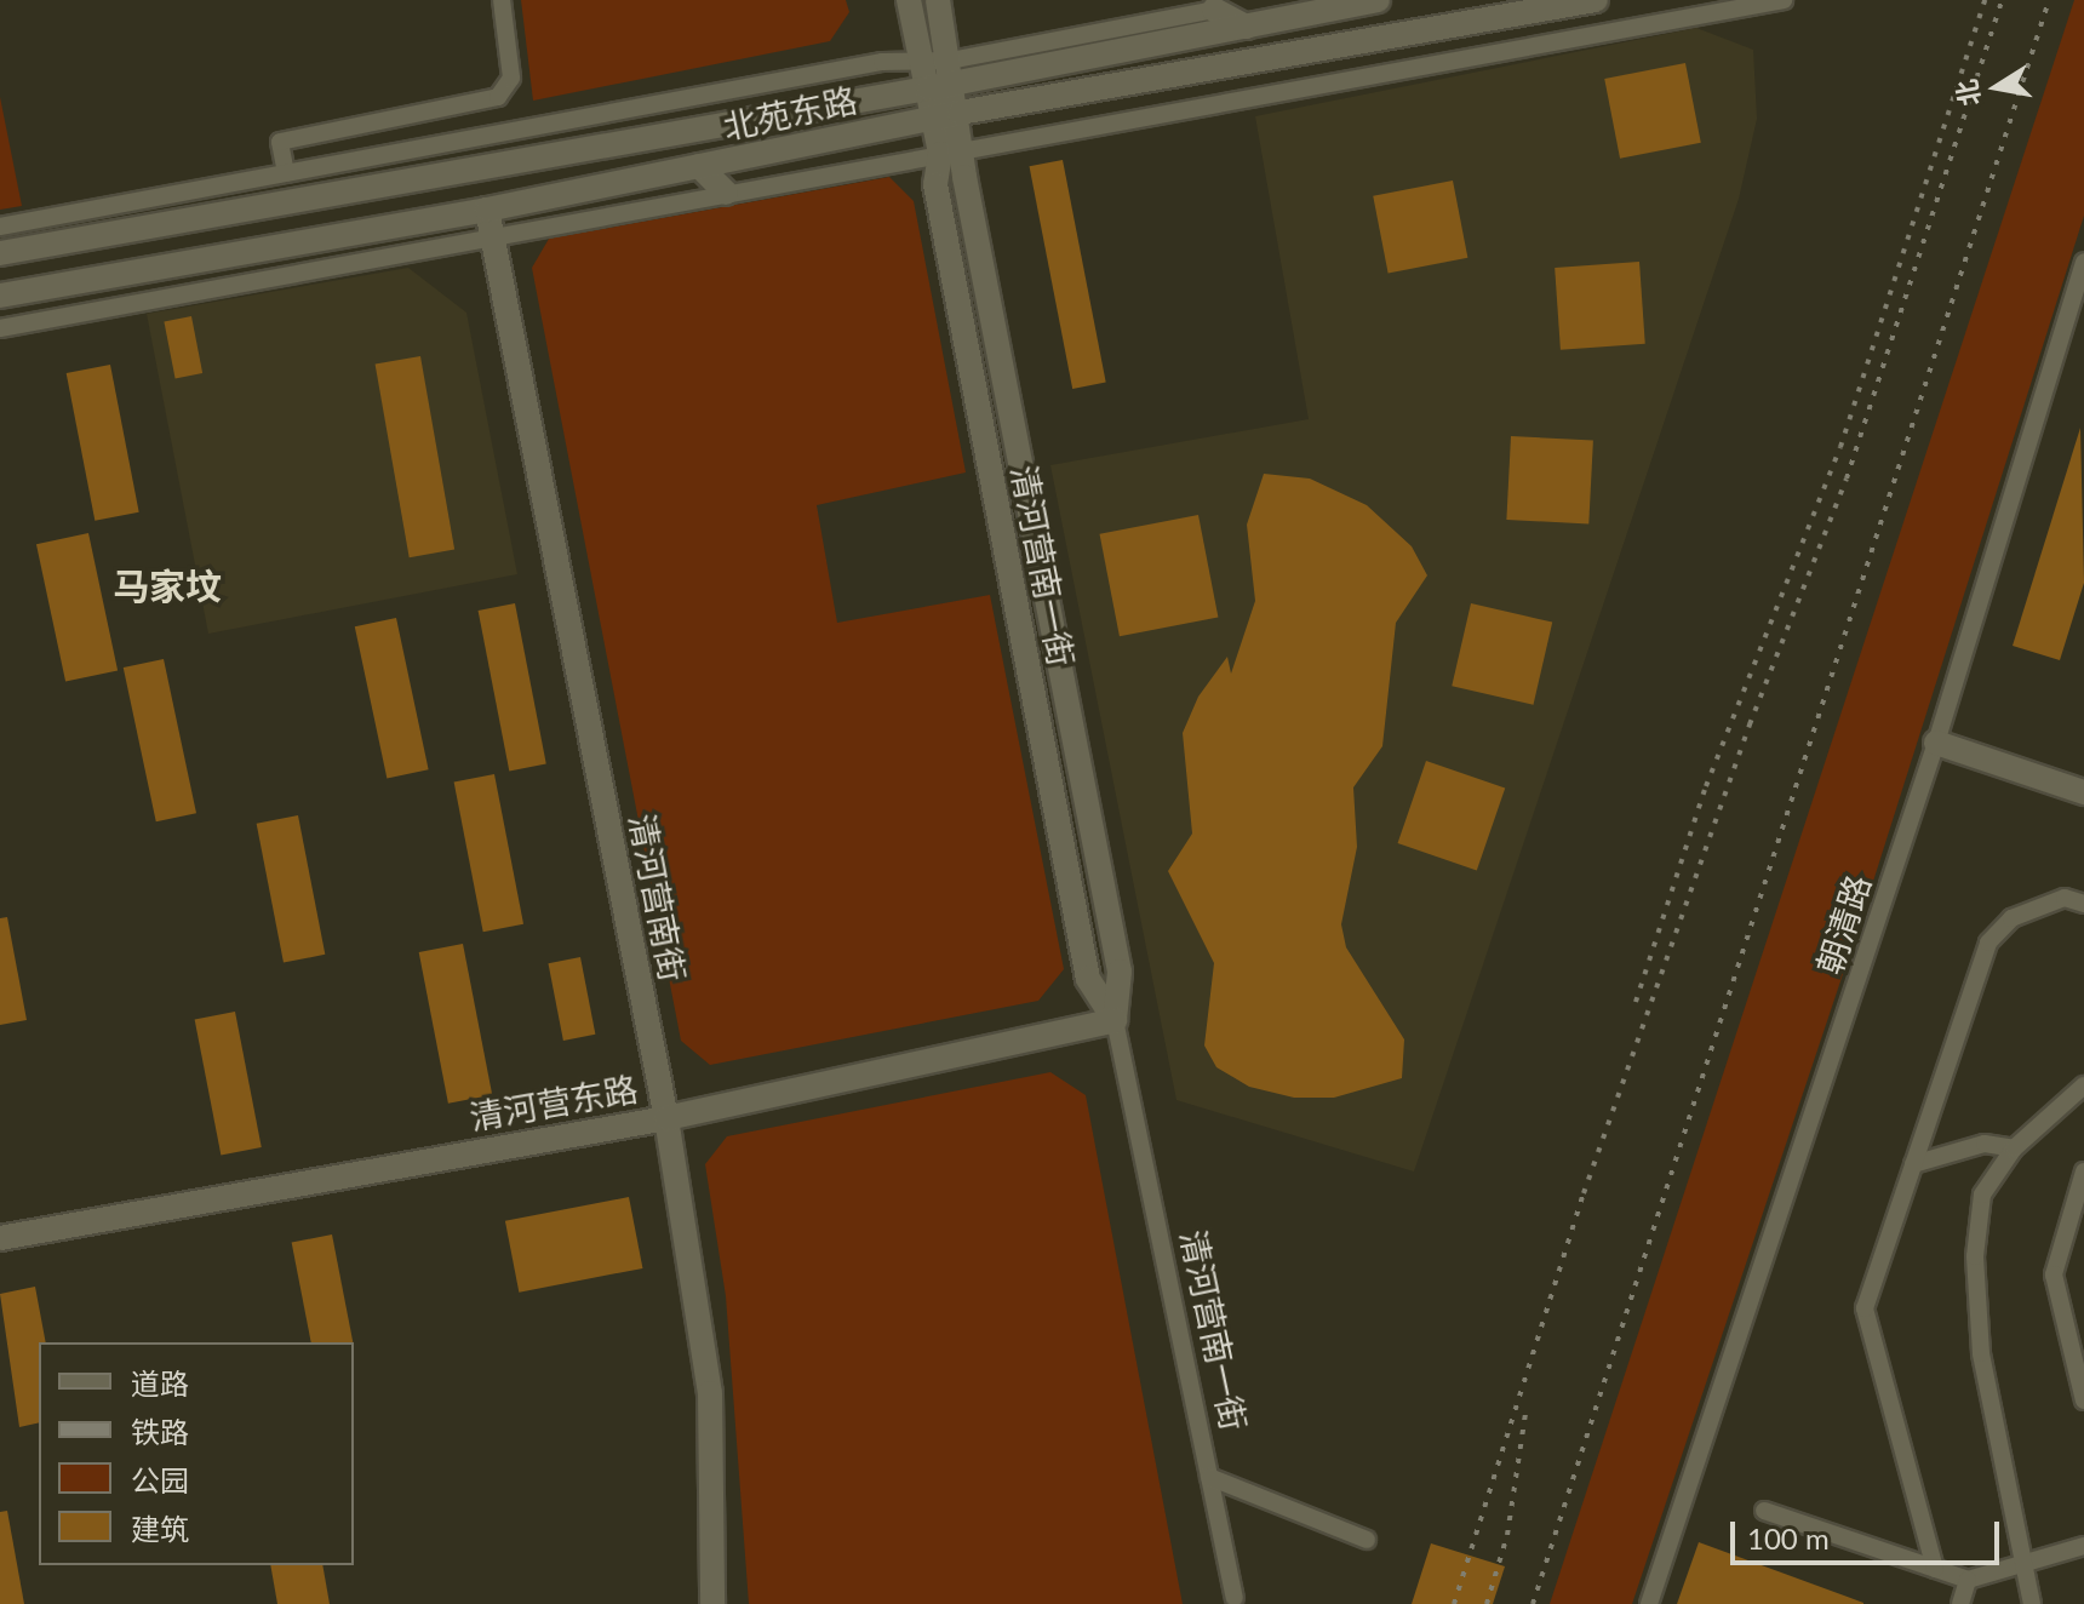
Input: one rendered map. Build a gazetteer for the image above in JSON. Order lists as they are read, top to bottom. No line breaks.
{"streets":{"street":["北苑东路","清河营南一街","清河营南街","朝清路","清河营东路"]},"crossings":[["北苑东路","清河营南一街"],["北苑东路","清河营南街"],["清河营南一街","清河营东路"],["清河营南街","清河营东路"]],"districts":["马家坟"],"legend":["道路","铁路","公园","建筑"],"scale_bar":"100 m","north":"left"}
